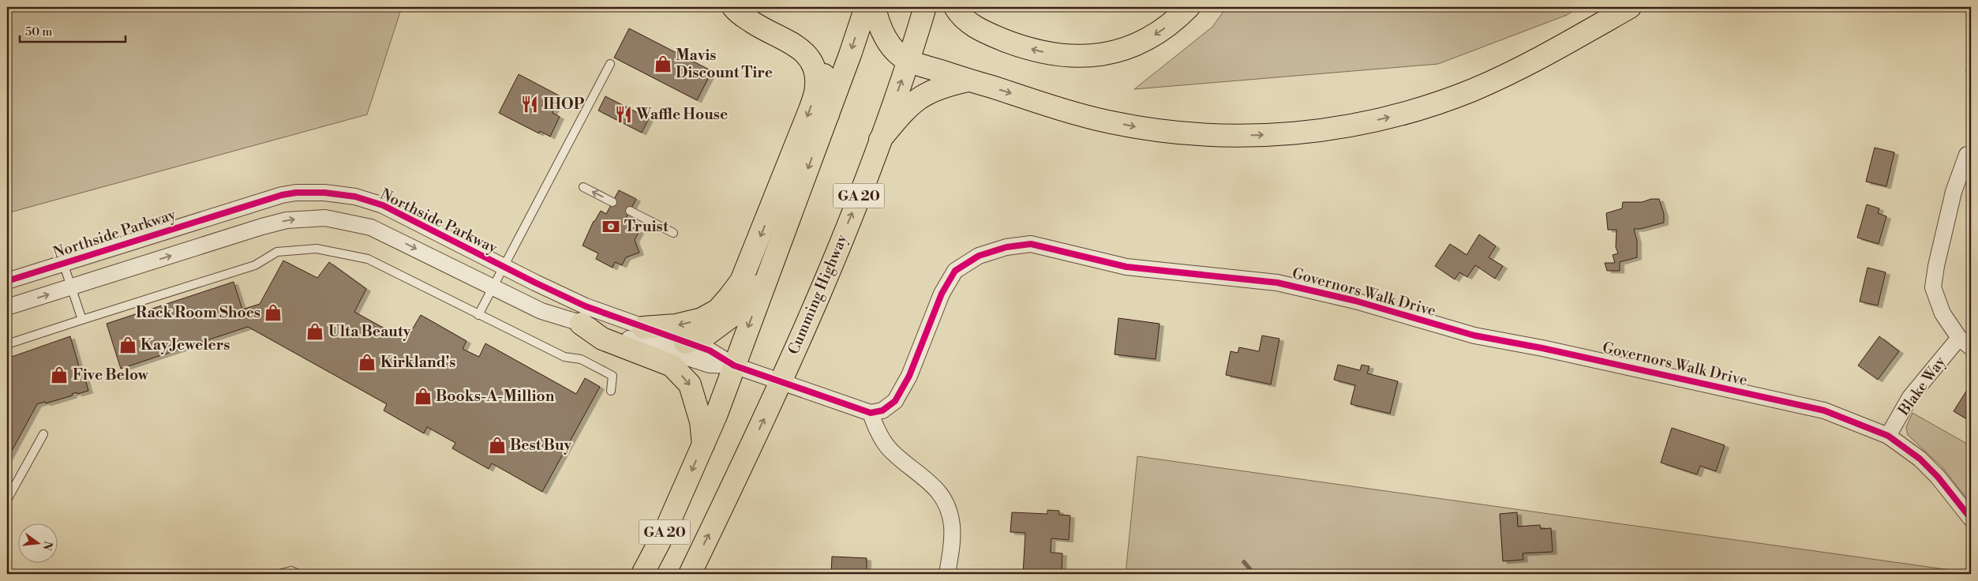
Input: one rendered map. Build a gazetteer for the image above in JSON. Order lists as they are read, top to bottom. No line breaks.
{"streets":{"main road":["GA 20","Cumming Highway"],"street":["Northside Parkway","Governors Walk Drive","Blake Way"]},"crossings":[["GA 20","Northside Parkway"],["Governors Walk Drive","Blake Way"]],"places":{"shop":["Mavis Discount Tire","Rack Room Shoes","Ulta Beauty","Kay Jewelers","Kirkland's","Five Below","Books-A-Million","Best Buy"],"restaurant":["IHOP","Waffle House"],"bank":["Truist"]},"scale_bar":"50 m","north":"right"}
